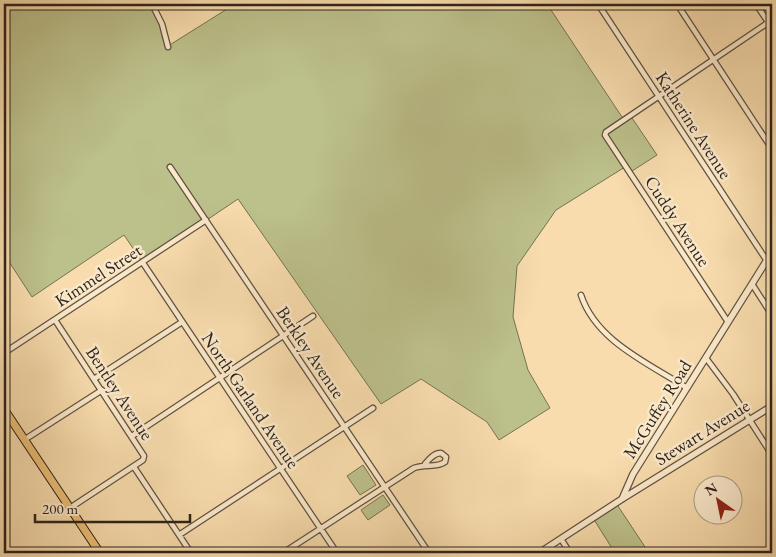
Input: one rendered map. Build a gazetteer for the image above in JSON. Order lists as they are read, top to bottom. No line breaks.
{"streets":{"street":["Katherine Avenue","Cuddy Avenue","Kimmel Street","Berkley Avenue","Bentley Avenue","North Garland Avenue","McGuffey Road","Stewart Avenue"]},"crossings":[["Katherine Avenue","Cuddy Avenue"],["Katherine Avenue","McGuffey Road"],["Cuddy Avenue","McGuffey Road"],["Kimmel Street","Berkley Avenue"],["Kimmel Street","Bentley Avenue"],["Kimmel Street","North Garland Avenue"],["McGuffey Road","Stewart Avenue"]],"scale_bar":"200 m","north":"top left"}
